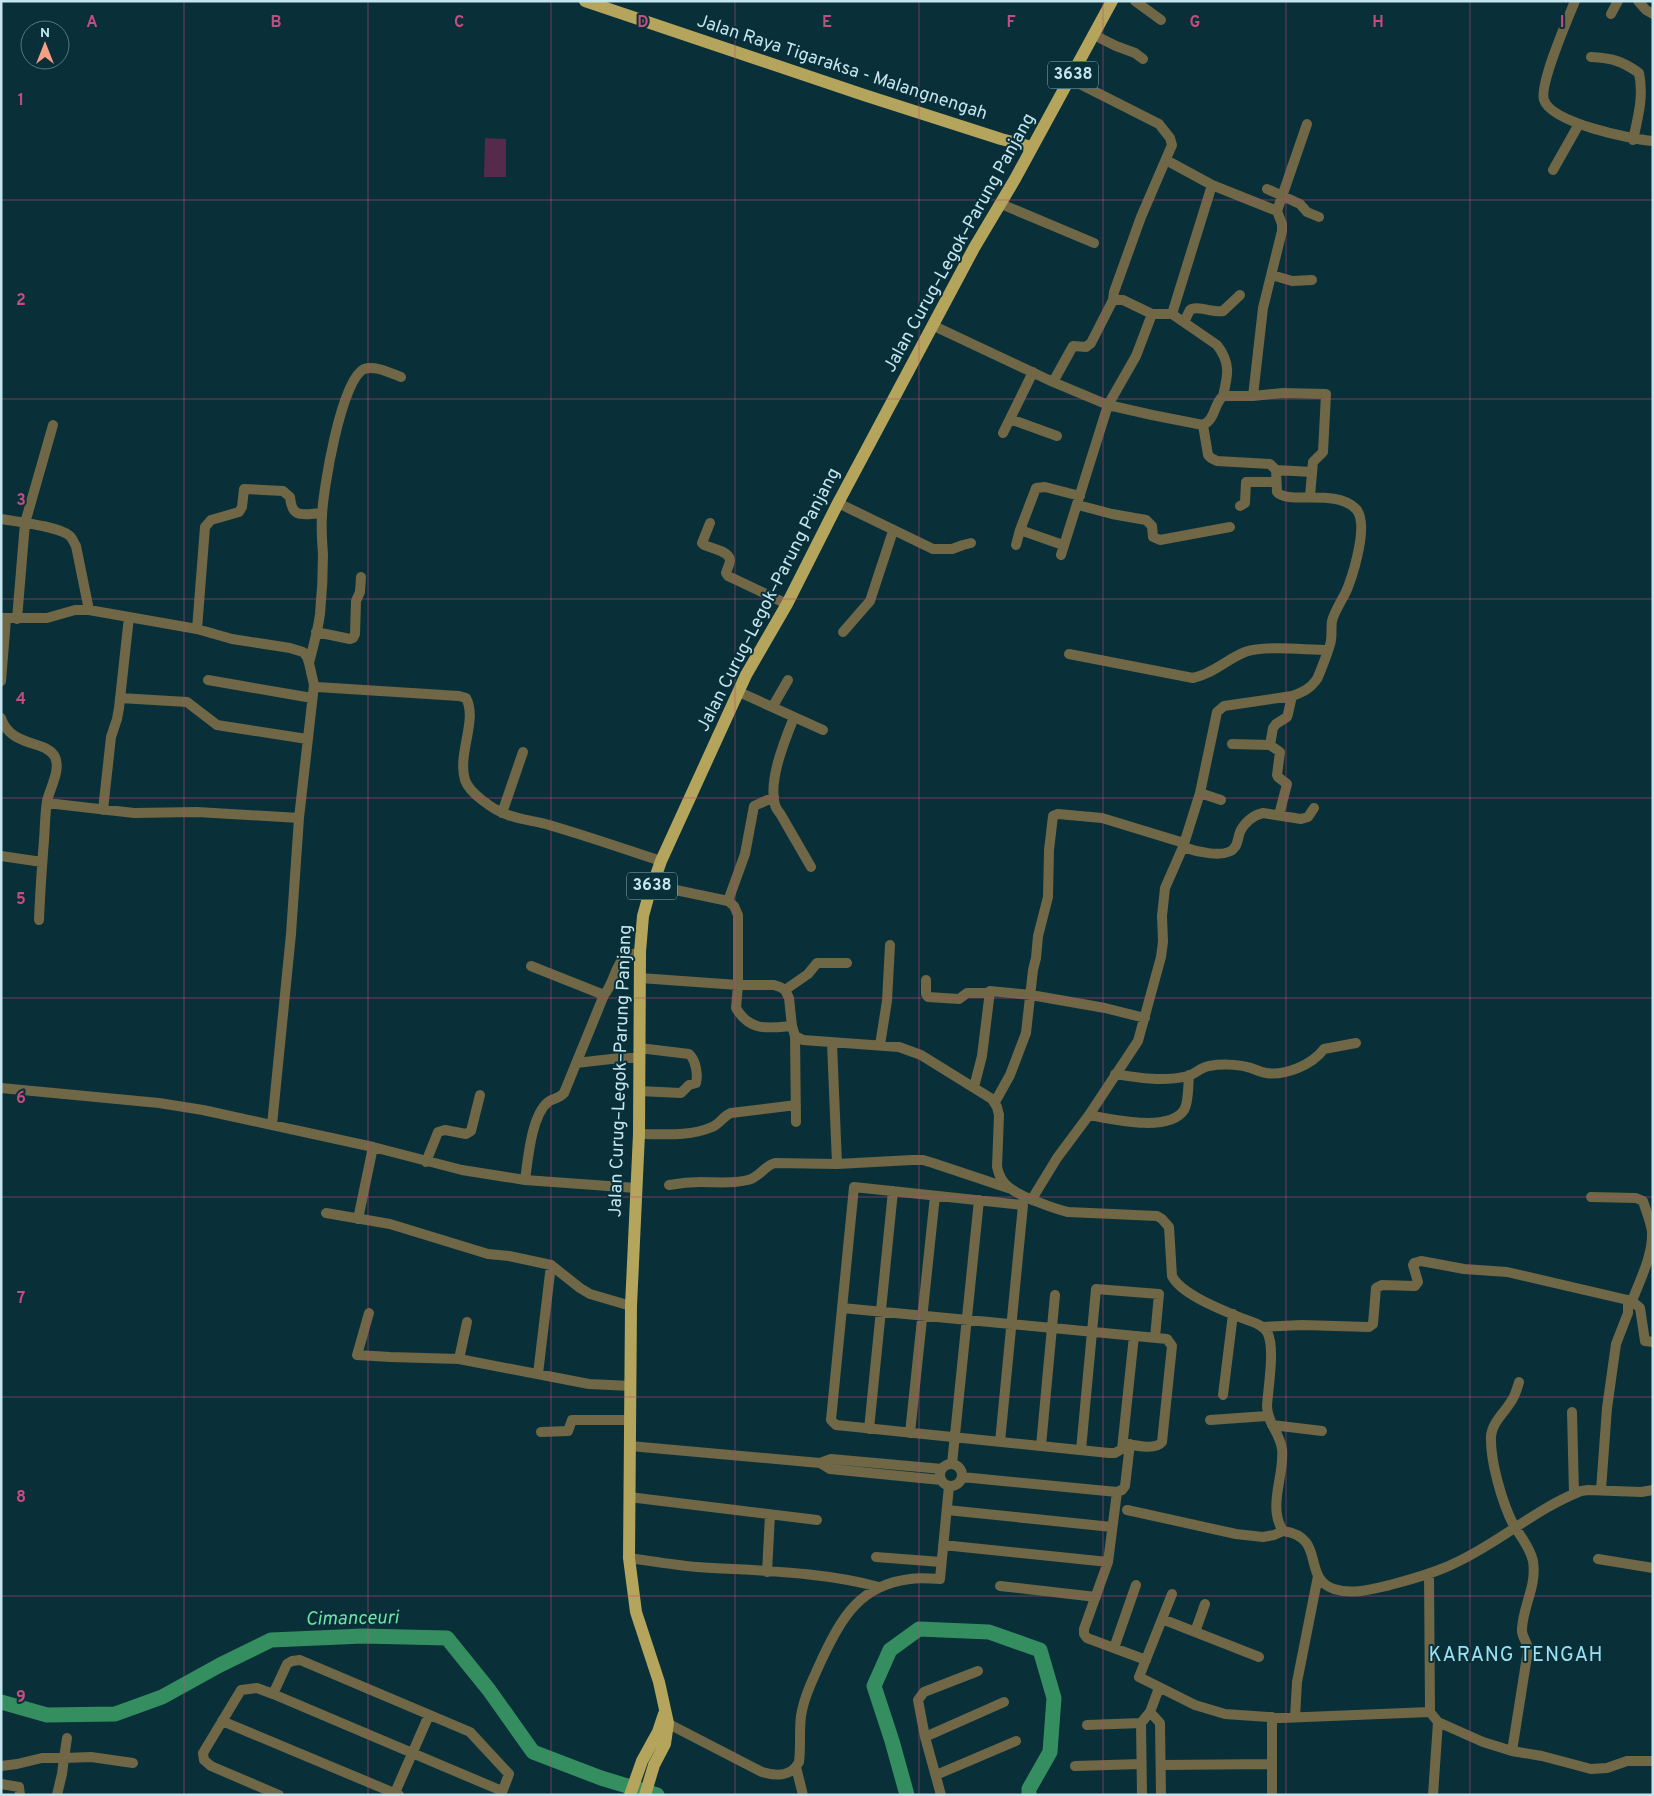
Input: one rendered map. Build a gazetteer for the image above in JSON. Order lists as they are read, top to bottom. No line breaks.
{"streets":{"main road":["Jalan Raya Tigaraksa - Malangnengah","3638","Jalan Curug–Legok–Parung Panjang"]},"crossings":[["Jalan Raya Tigaraksa - Malangnengah","Jalan Curug–Legok–Parung Panjang"],["3638","Jalan Curug–Legok–Parung Panjang"]],"districts":["KARANG TENGAH"],"water":["Cimanceuri"],"north":"top","grid":{"columns":["A","B","C","D","E","F","G","H","I"],"rows":["1","2","3","4","5","6","7","8","9"]}}
